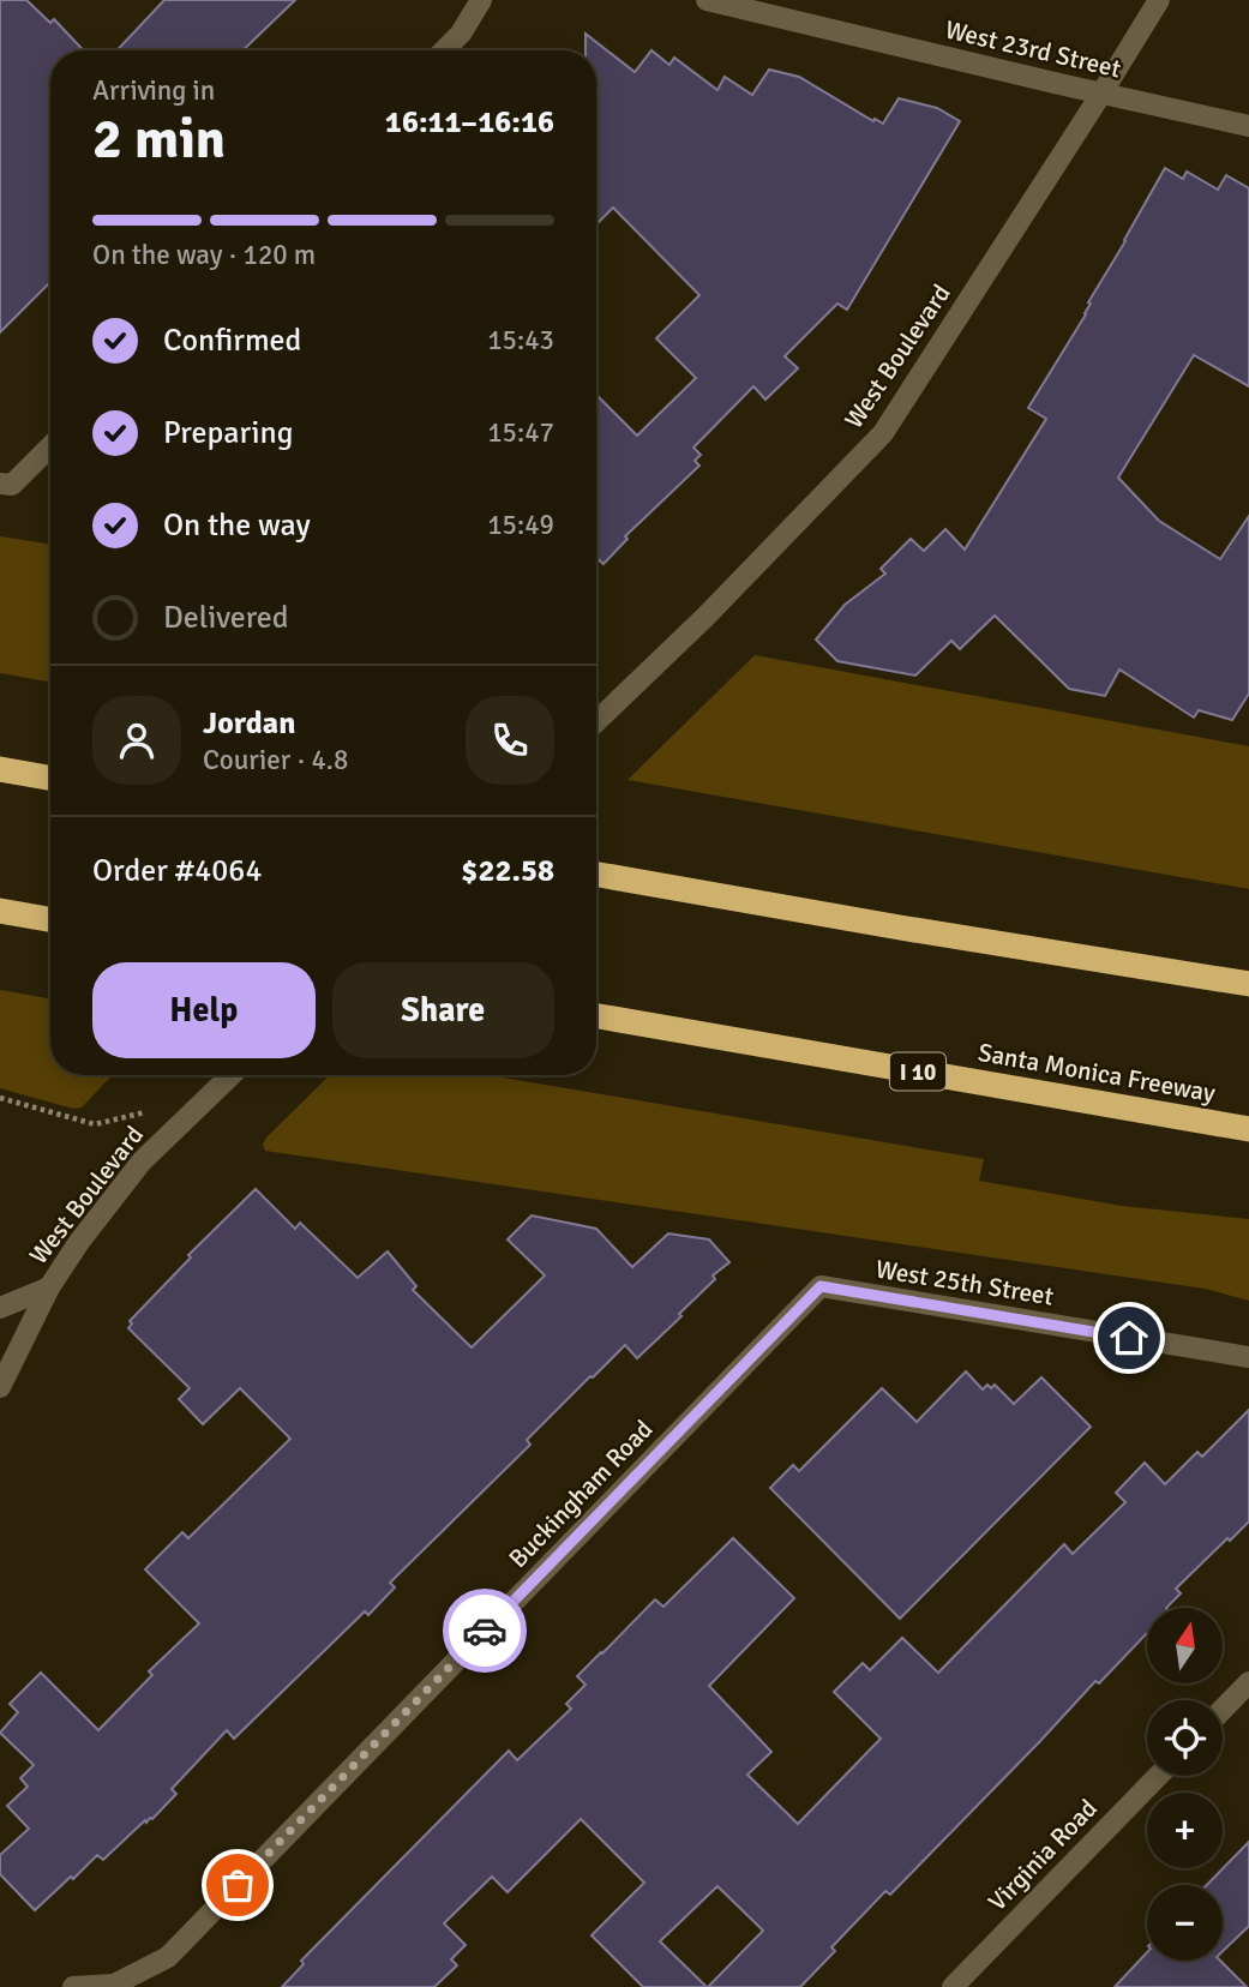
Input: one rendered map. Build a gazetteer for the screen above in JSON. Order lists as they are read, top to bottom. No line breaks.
{"streets":{"highway":["I 10","Santa Monica Freeway"],"street":["West 23rd Street","West Boulevard","West 25th Street","Buckingham Road","Virginia Road"]},"crossings":[["West 23rd Street","West Boulevard"],["West 25th Street","Buckingham Road"]],"north":"top","page":{"heading":["2 min","Arriving in","16:11–16:16"],"panel":["Jordan","Courier · 4.8","Order #4064","$22.58"],"bar":"On the way · 120 m","list":[["Confirmed","15:43"],["Preparing","15:47"],["On the way","15:49"],"Delivered"],"buttons":["Help","Share"],"map_buttons":["+","−"]}}
